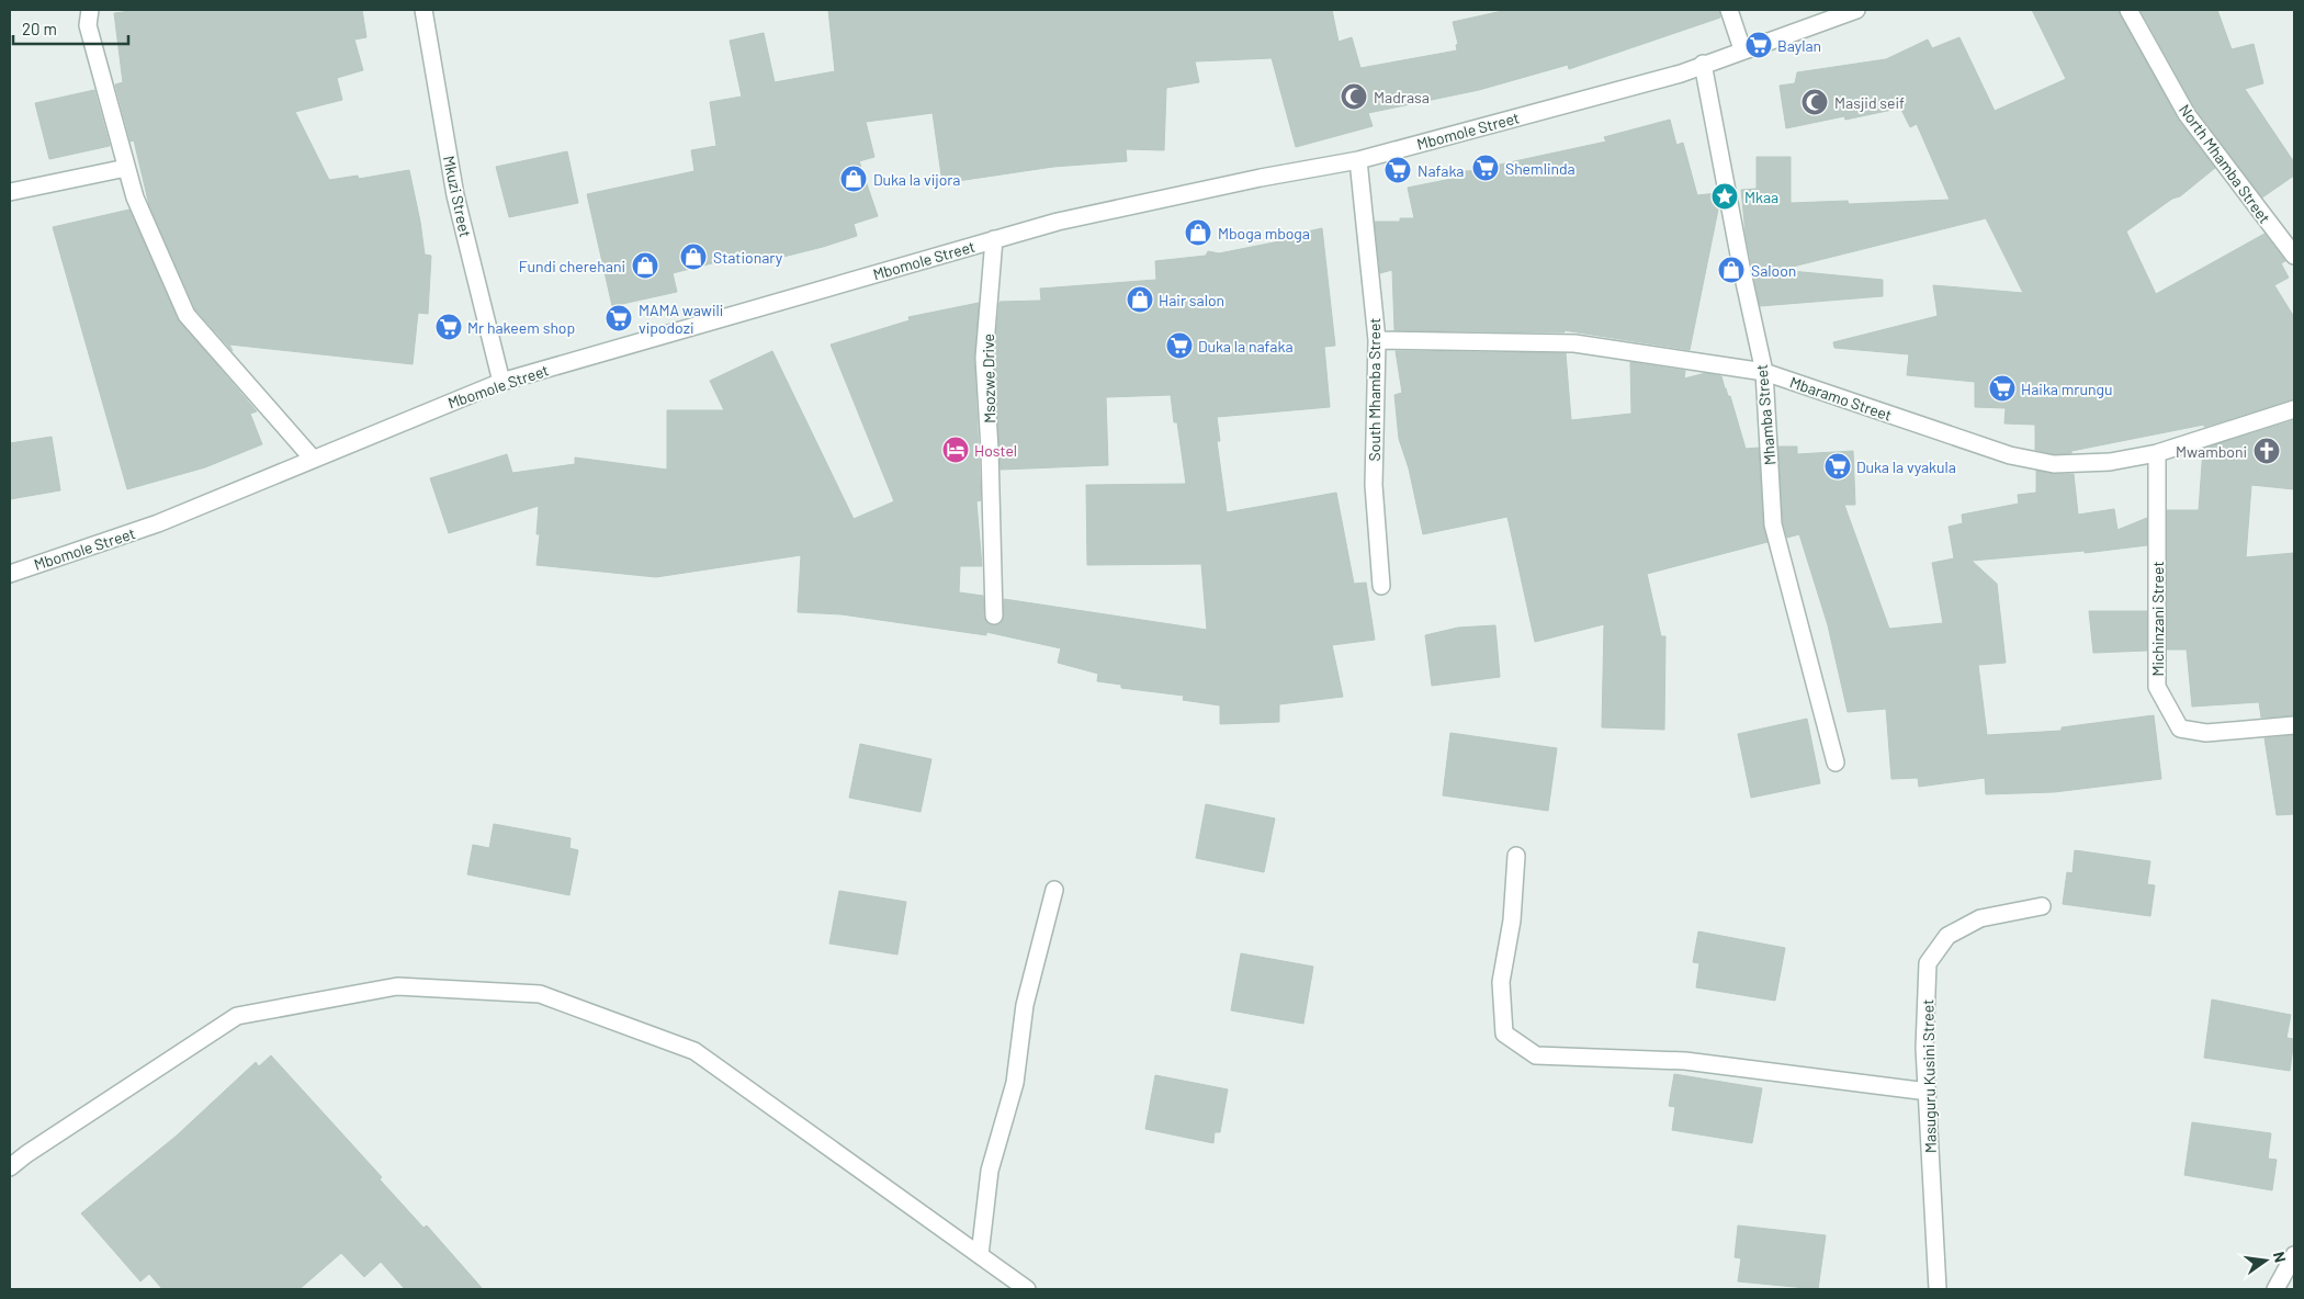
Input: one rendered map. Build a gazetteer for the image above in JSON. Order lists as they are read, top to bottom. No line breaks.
{"streets":{"street":["Mbomole Street","North Mhamba Street","Mkuzi Street","Msozwe Drive","South Mhamba Street","Mbaramo Street","Mhamba Street","Michinzani Street","Masuguru Kusini Street"]},"crossings":[["Mbomole Street","Mkuzi Street"],["Mbomole Street","Msozwe Drive"],["Mbomole Street","South Mhamba Street"],["Mbomole Street","Mhamba Street"],["South Mhamba Street","Mbaramo Street"],["Mbaramo Street","Mhamba Street"],["Mbaramo Street","Michinzani Street"]],"places":{"supermarket":["Baylan","Shemlinda","Nafaka","MAMA wawili vipodozi","Mr hakeem shop","Duka la nafaka","Haika mrungu","Duka la vyakula"],"mosque":["Madrasa","Masjid seif"],"shop":["Duka la vijora","Mboga mboga","Stationary","Fundi cherehani","Saloon","Hair salon"],"place":["Mkaa"],"hotel":["Hostel"],"church":["Mwamboni"]},"scale_bar":"20 m","north":"right"}
